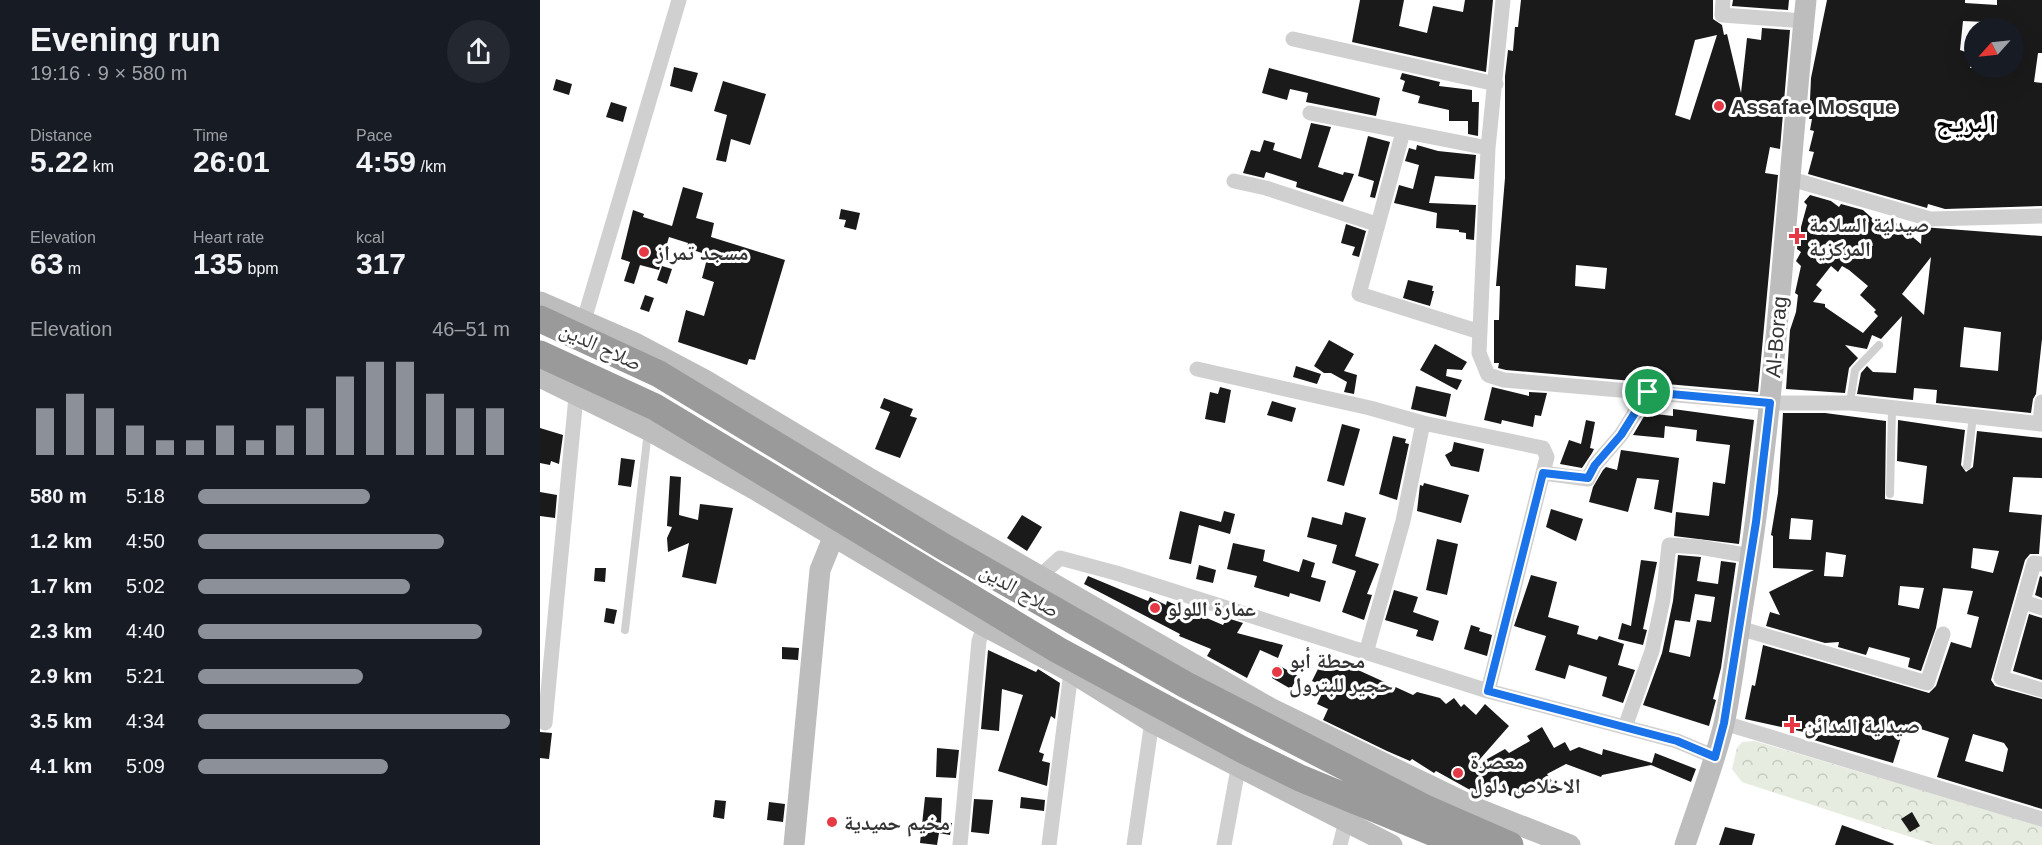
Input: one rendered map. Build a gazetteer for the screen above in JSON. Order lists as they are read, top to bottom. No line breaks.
{"streets":{"highway":["صلاح الدين"],"main road":["Al-Borag"]},"districts":["البريج"],"places":{"other":["Assafae Mosque","مسجد تمراز","عمارة اللولو","محطة أبو حجير للبترول","معصرة الاخلاص دلول","مخيم حميدية"],"health":["صيدلية السلامة المركزية","صيدلية المدائن"]},"north":"bottom left","page":{"heading":["Evening run","19:16 · 9 × 580 m"],"stats":[["Distance","5.22 km"],["Time","26:01"],["Pace","4:59 /km"],["Elevation","63 m"],["Heart rate","135 bpm"],["kcal","317"]],"chart":["Elevation","46–51 m"],"list":[{"name":"580 m","note":"5:18"},{"name":"1.2 km","note":"4:50"},{"name":"1.7 km","note":"5:02"},{"name":"2.3 km","note":"4:40"},{"name":"2.9 km","note":"5:21"},{"name":"3.5 km","note":"4:34"},{"name":"4.1 km","note":"5:09"}]}}
